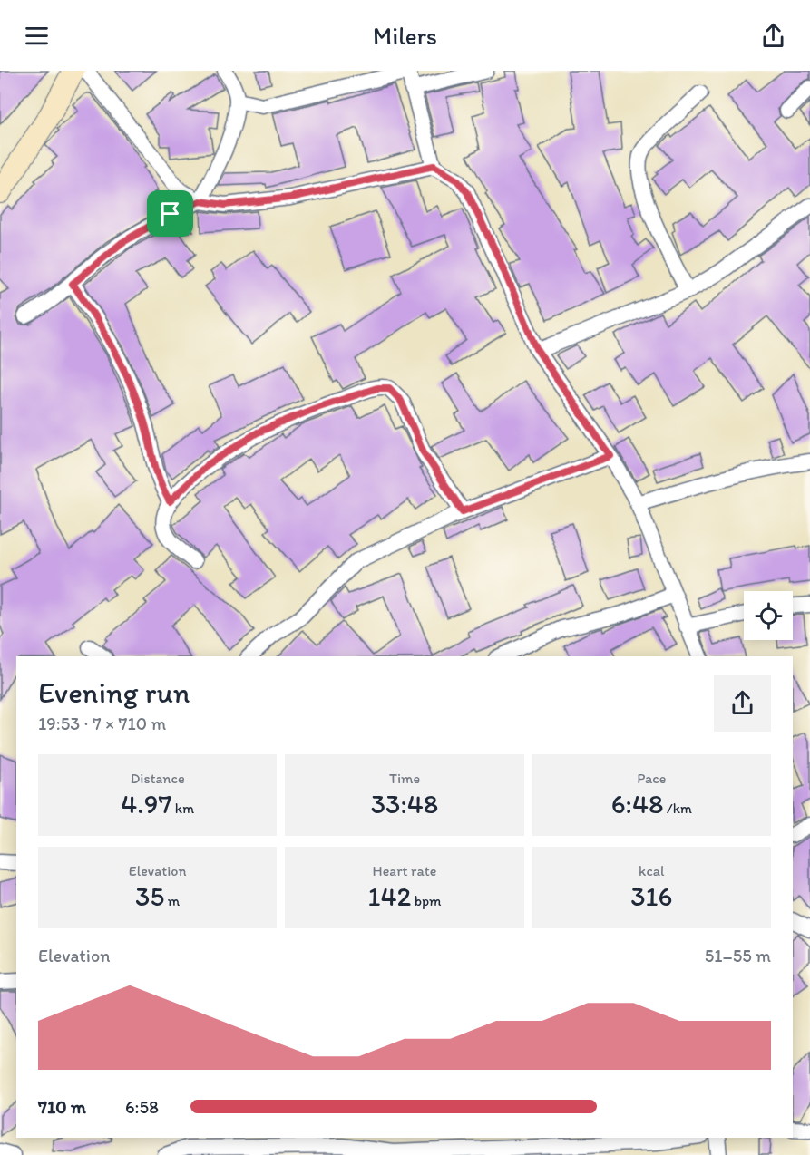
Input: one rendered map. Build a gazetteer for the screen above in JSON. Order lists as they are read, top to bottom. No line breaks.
{"page":{"header":"Milers","heading":["Evening run","19:53 · 7 × 710 m"],"stats":[["Distance","4.97 km"],["Time","33:48"],["Pace","6:48 /km"],["Elevation","35 m"],["Heart rate","142 bpm"],["kcal","316"]],"chart":["Elevation","51–55 m"],"list":[{"name":"710 m","note":"6:58"}]}}
